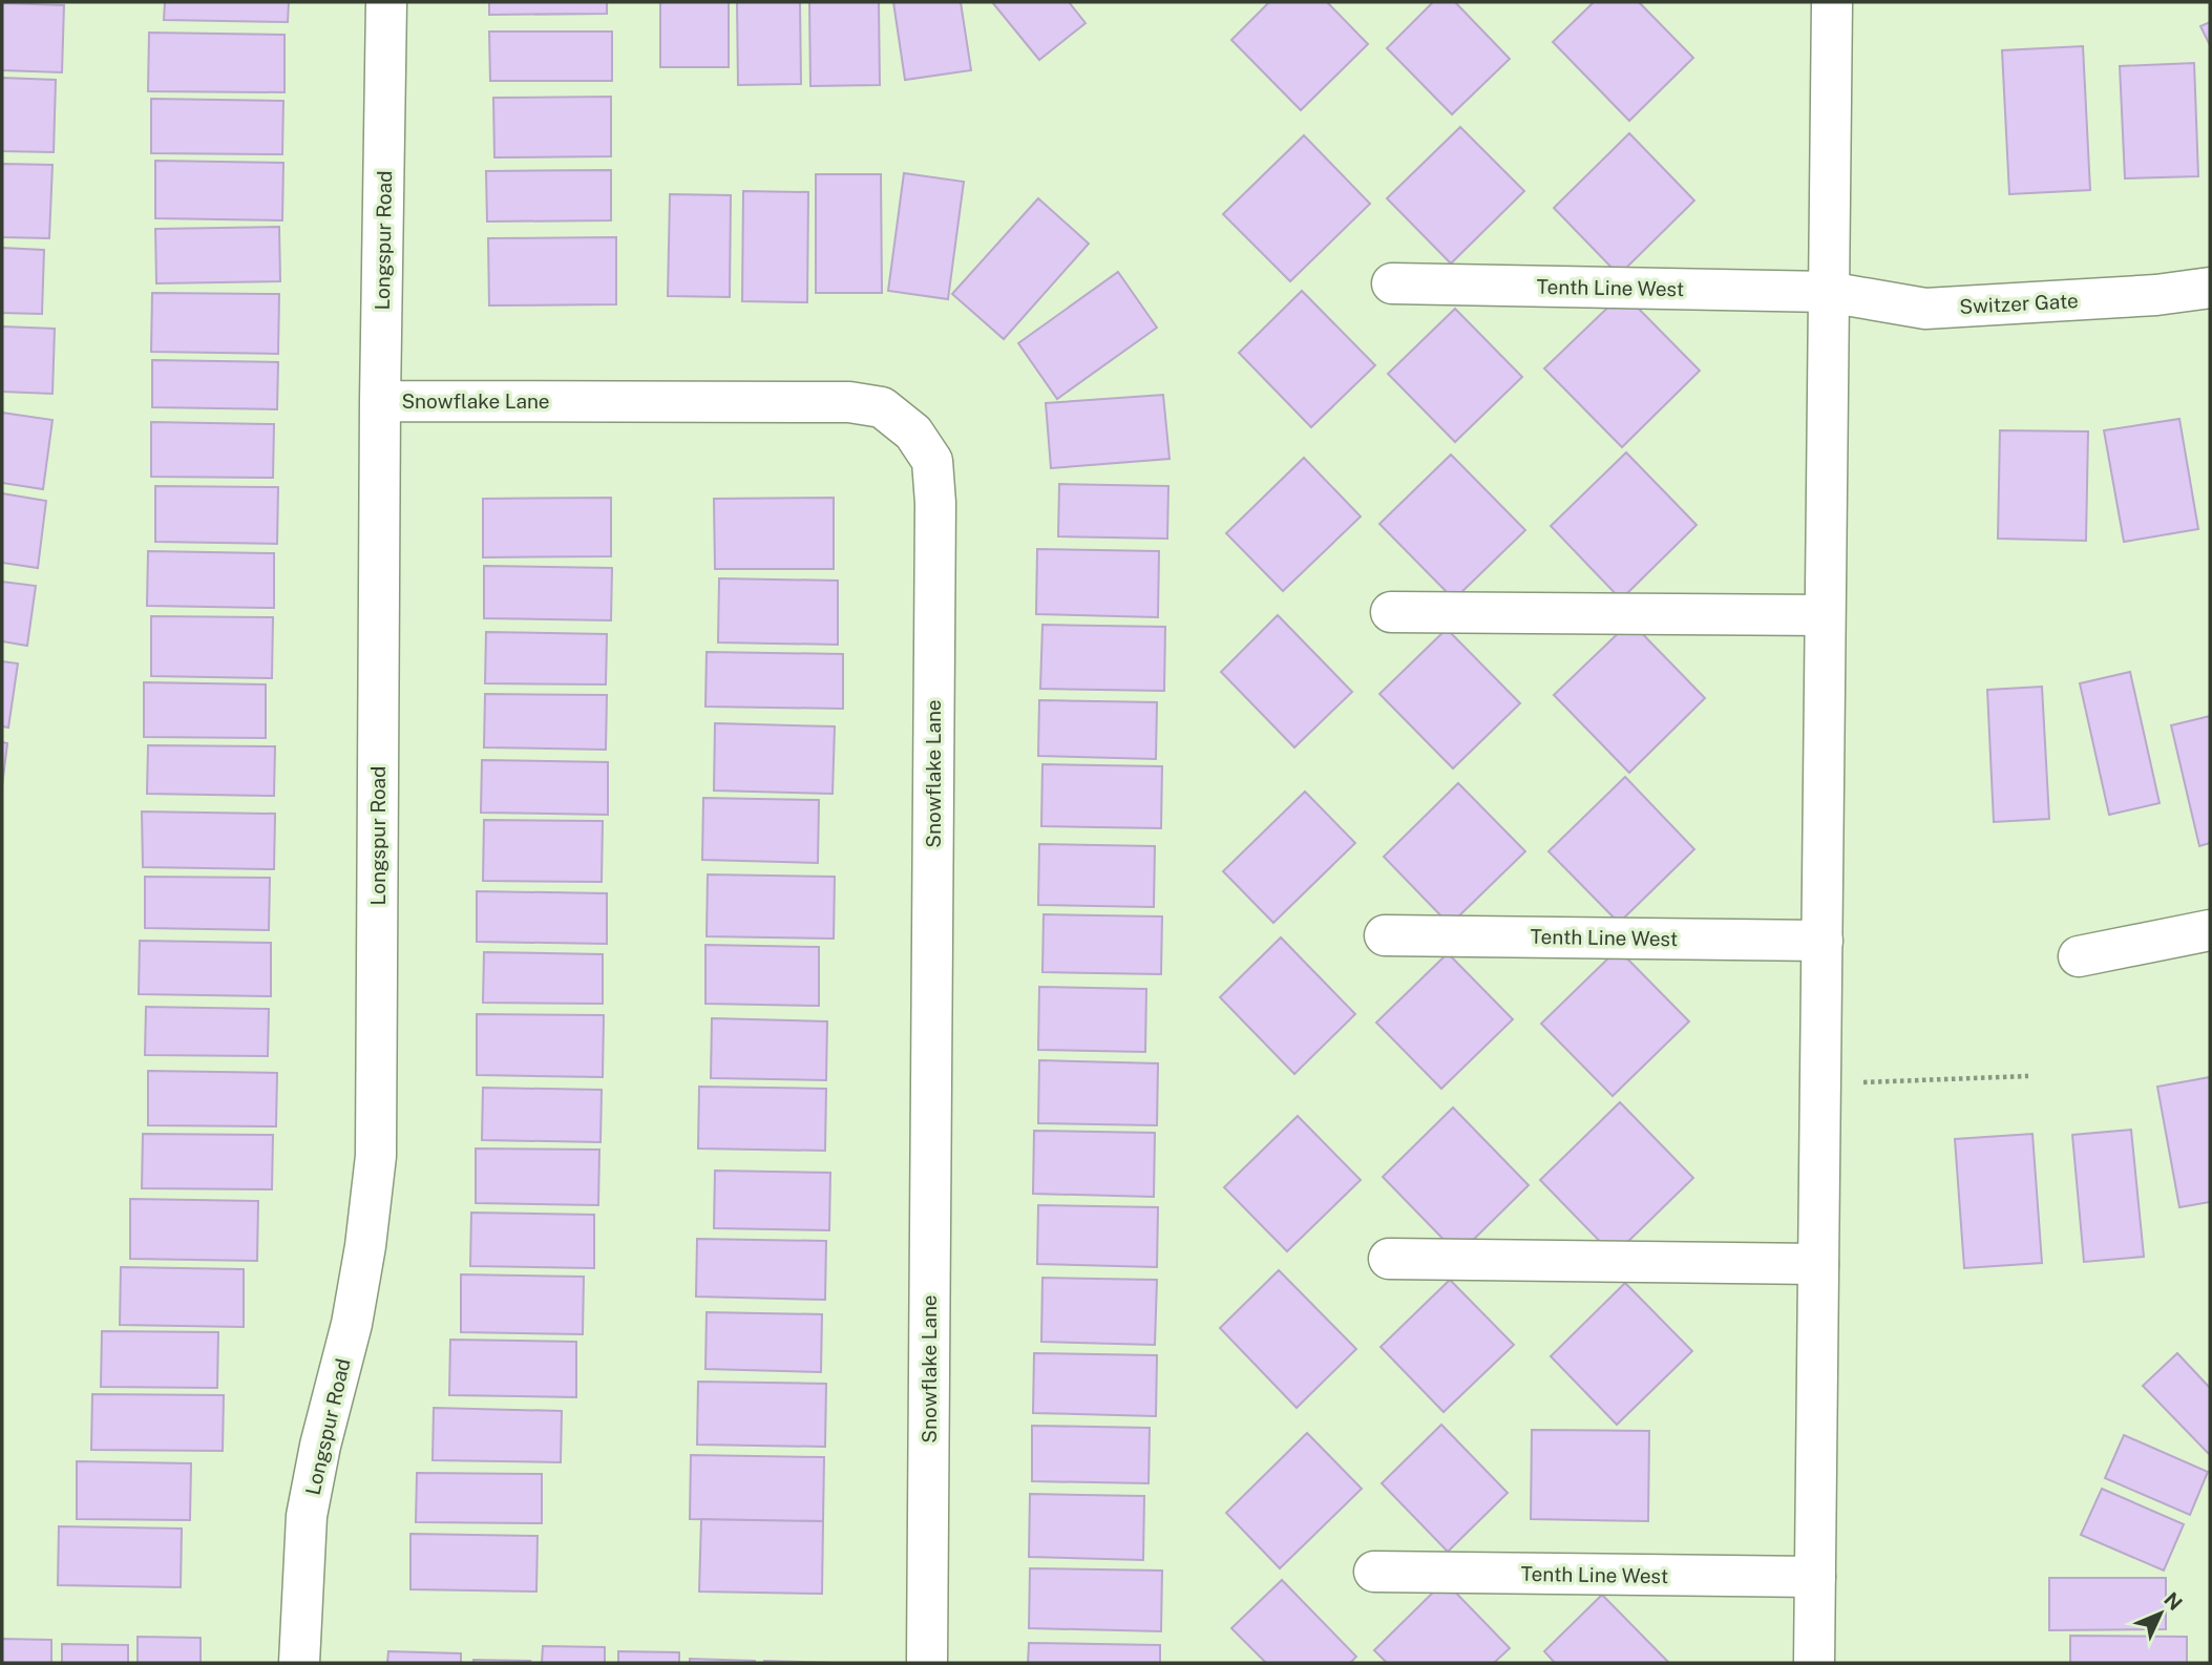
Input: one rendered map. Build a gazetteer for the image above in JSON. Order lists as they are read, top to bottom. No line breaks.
{"streets":{"street":["Longspur Road","Tenth Line West","Switzer Gate","Snowflake Lane"]},"crossings":[["Longspur Road","Snowflake Lane"],["Tenth Line West","Switzer Gate"]],"north":"top right"}
